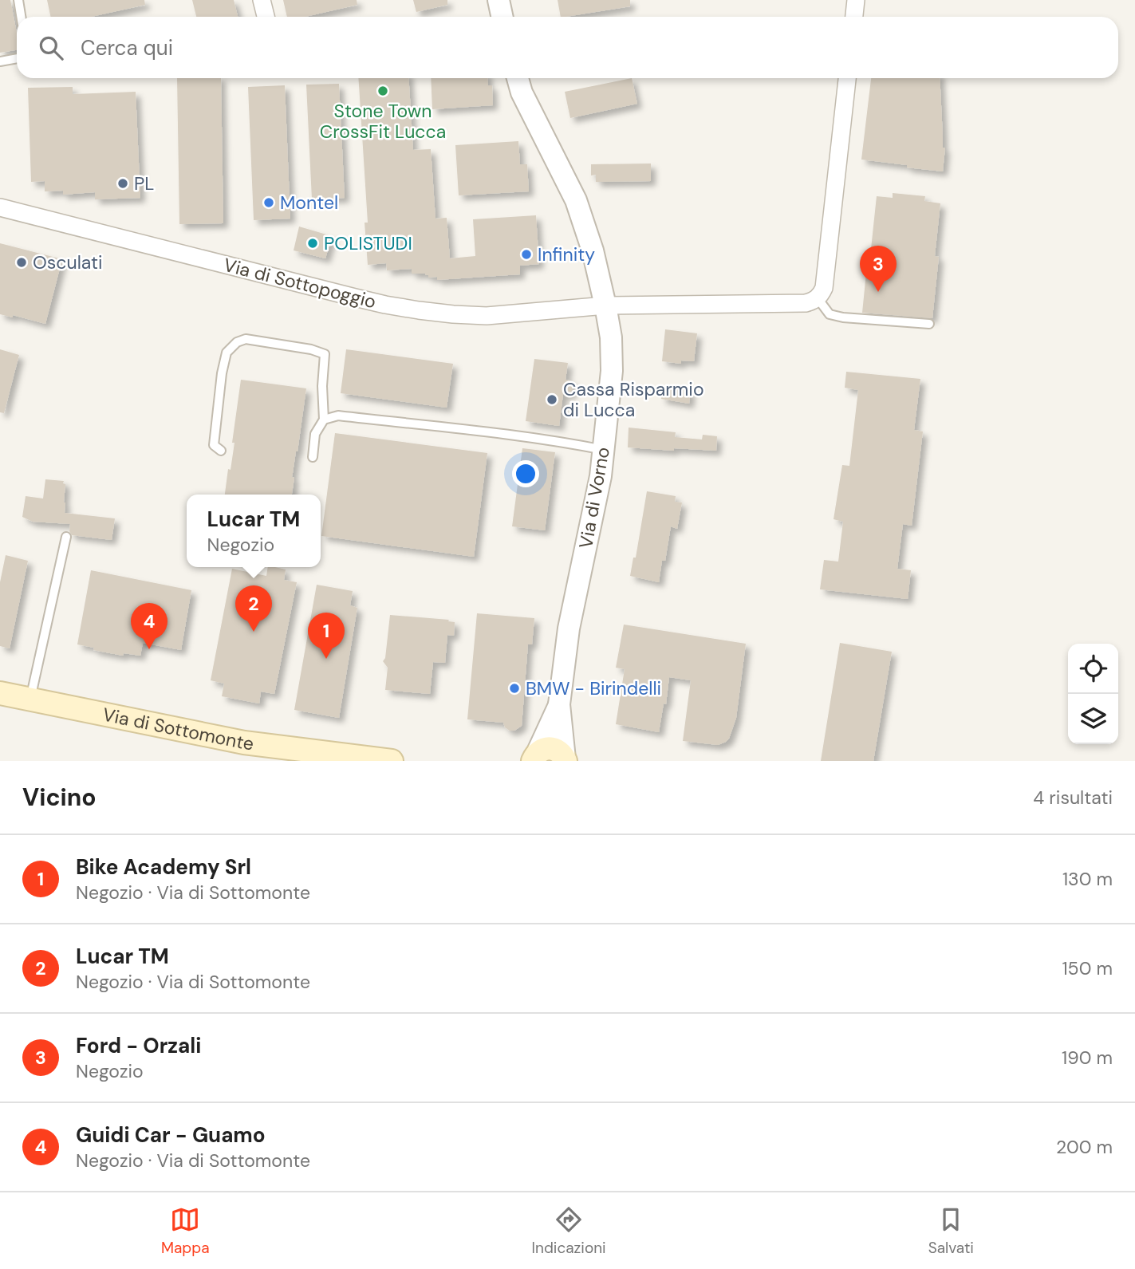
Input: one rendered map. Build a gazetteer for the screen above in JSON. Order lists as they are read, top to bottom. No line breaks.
{"streets":{"main road":["Via di Sottomonte"],"street":["Via di Sottopoggio","Via di Vorno"]},"crossings":[["Via di Sottopoggio","Via di Vorno"]],"places":["Stone Town CrossFit Lucca","PL","Montel","POLISTUDI","Infinity","Osculati","Cassa Risparmio di Lucca","BMW - Birindelli"],"page":{"search":"Cerca qui","pins":["3","2","4","1"],"popup":["Lucar TM","Negozio"],"heading":["Vicino","4 risultati"],"list":[{"mark":"1","name":"Bike Academy Srl","note":"Negozio · Via di Sottomonte","value":"130 m"},{"mark":"2","name":"Lucar TM","note":"Negozio · Via di Sottomonte","value":"150 m"},{"mark":"3","name":"Ford - Orzali","note":"Negozio","value":"190 m"},{"mark":"4","name":"Guidi Car - Guamo","note":"Negozio · Via di Sottomonte","value":"200 m"}],"nav":["Mappa","Indicazioni","Salvati"]}}
